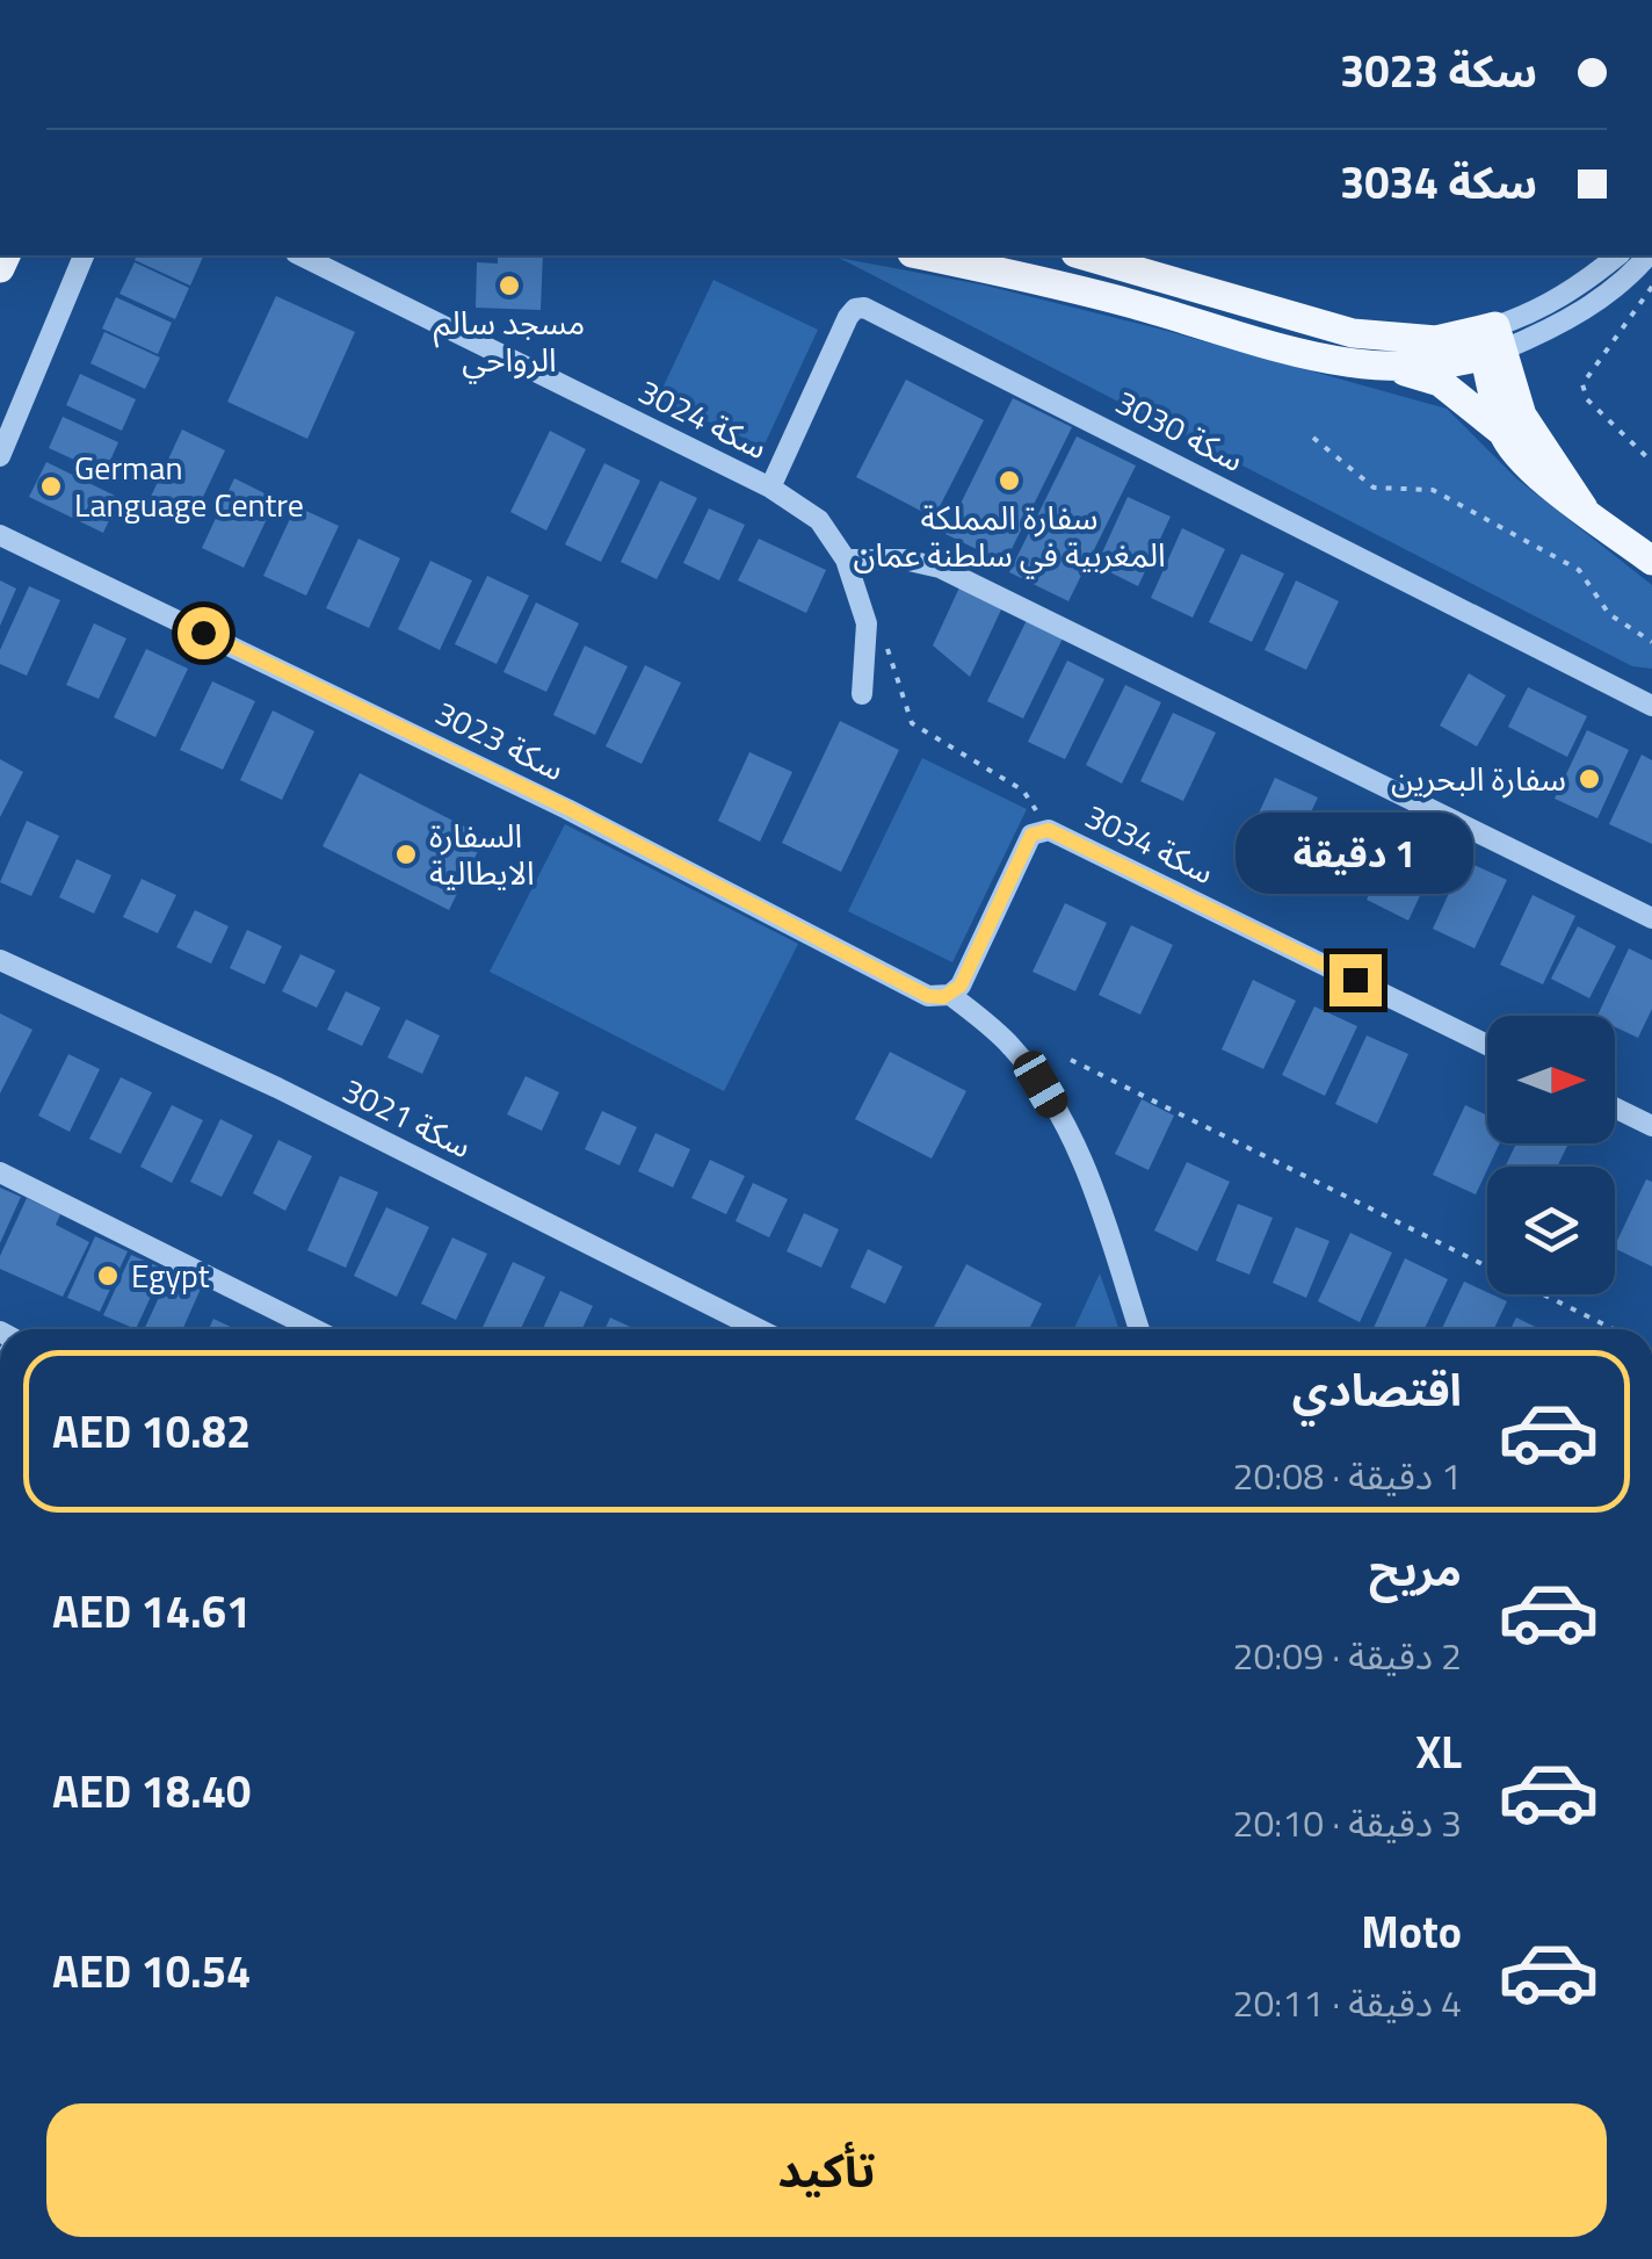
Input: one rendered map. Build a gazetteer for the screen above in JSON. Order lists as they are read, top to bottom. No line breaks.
{"streets":{"street":["سكة 3024","سكة 3030","سكة 3023","سكة 3034","سكة 3021"]},"crossings":[["سكة 3024","سكة 3030"],["سكة 3023","سكة 3034"]],"places":["مسجد سالم الرواحي","سفارة المملكة المغربية في سلطنة عمان","German Language Centre","سفارة البحرين","السفارة الايطالية","Egypt"],"north":"right","page":{"banner":["سكة 3023","سكة 3034"],"bubble":"1 دقيقة","list":[{"name":"اقتصادي","note":"1 دقيقة · 20:08","value":"AED 10.82"},{"name":"مريح","note":"2 دقيقة · 20:09","value":"AED 14.61"},{"name":"XL","note":"3 دقيقة · 20:10","value":"AED 18.40"},{"name":"Moto","note":"4 دقيقة · 20:11","value":"AED 10.54"}],"buttons":"تأكيد"}}
